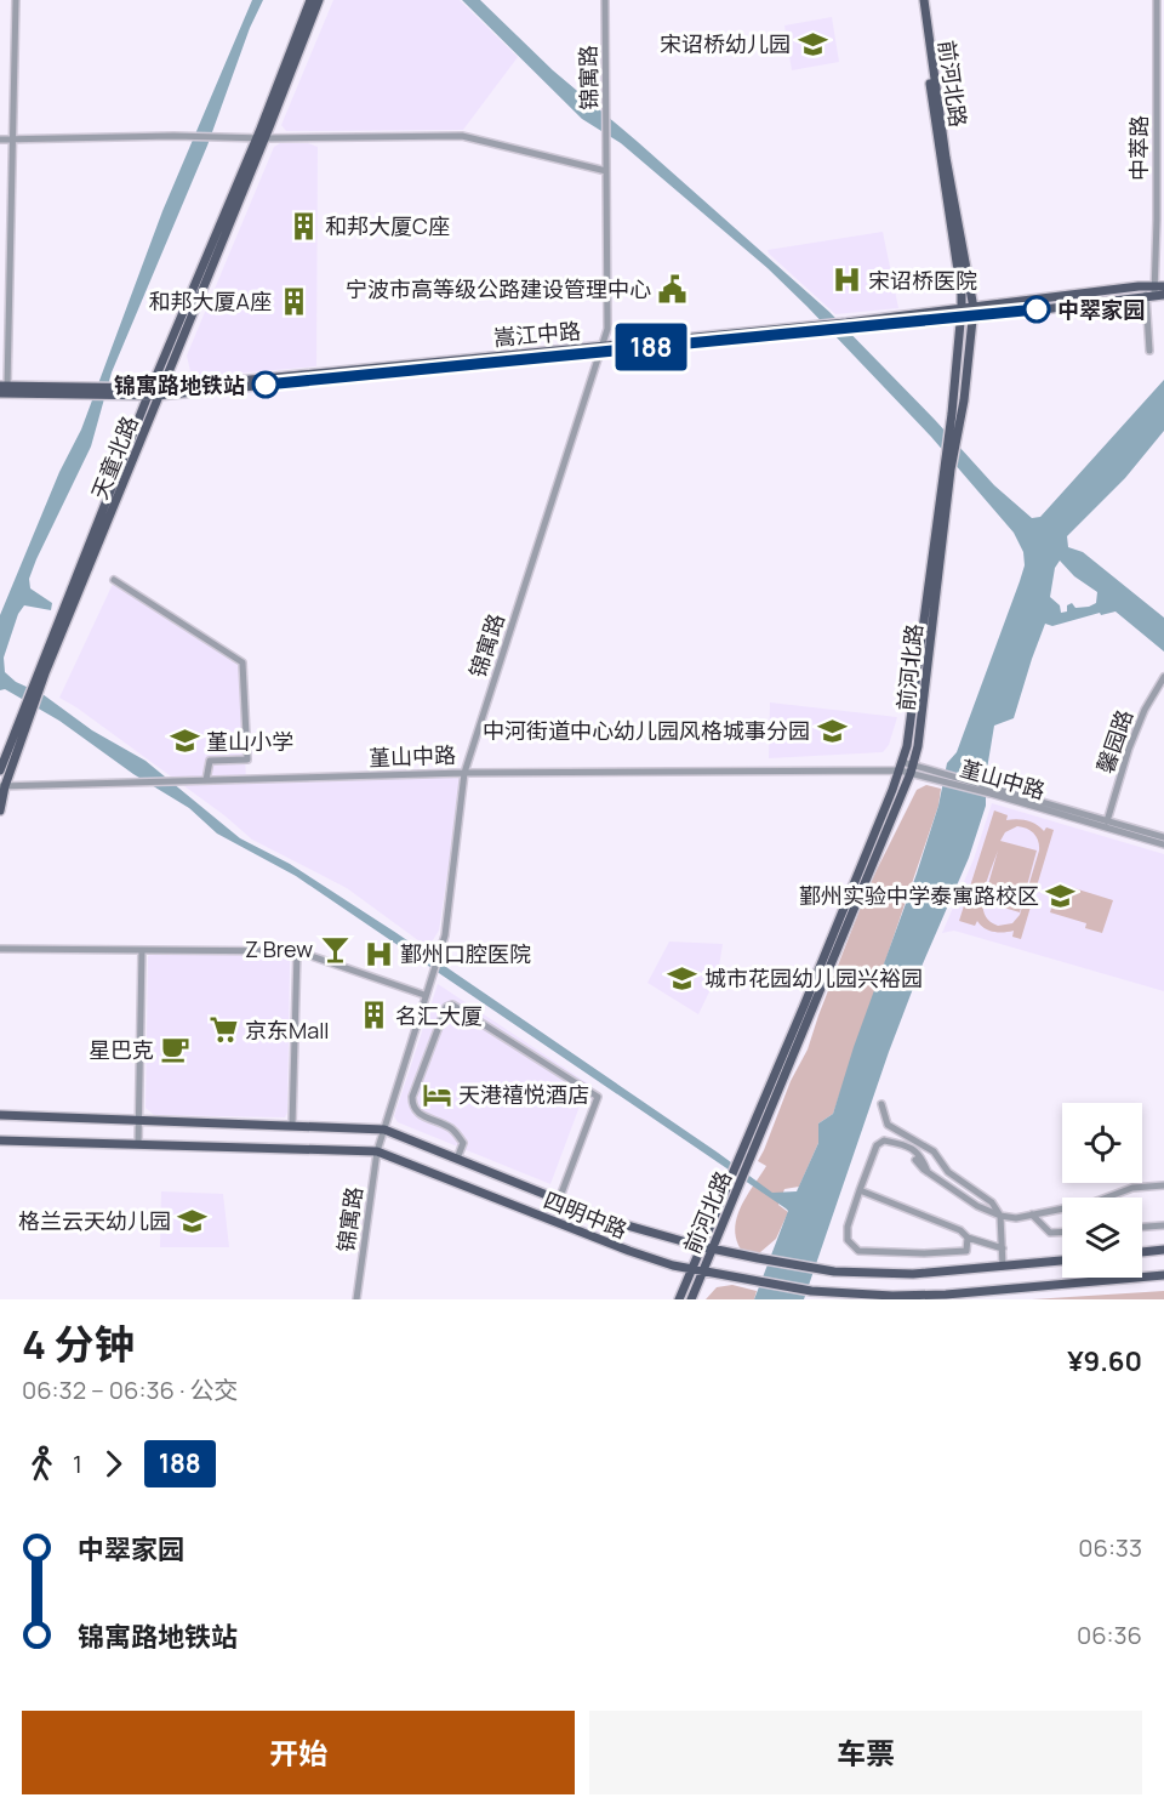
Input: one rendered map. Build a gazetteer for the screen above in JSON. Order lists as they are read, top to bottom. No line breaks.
{"streets":{"main road":["前河北路","嵩江中路","天童北路","四明中路"],"street":["锦寓路","中萃路","馨园路","堇山中路"]},"crossings":[["锦寓路","嵩江中路"],["锦寓路","堇山中路"],["锦寓路","四明中路"],["前河北路","嵩江中路"],["前河北路","堇山中路"],["前河北路","四明中路"],["中萃路","嵩江中路"],["嵩江中路","天童北路"],["天童北路","堇山中路"],["馨园路","堇山中路"]],"places":{"school or university":["宋诏桥幼儿园","中河街道中心幼儿园风格城事分园","堇山小学","鄞州实验中学泰寓路校区","城市花园幼儿园兴裕园","格兰云天幼儿园"],"building":["和邦大厦C座","和邦大厦A座","名汇大厦"],"hospital":["宋诏桥医院","鄞州口腔医院"],"public building":["宁波市高等级公路建设管理中心"],"other":["中翠家园","锦寓路地铁站"],"bar":["Z Brew"],"supermarket":["京东Mall"],"cafe":["星巴克"],"hotel":["天港禧悦酒店"]},"lines":["bus line 188"],"page":{"on_map":"188","heading":["4 分钟","06:32 – 06:36 · 公交","¥9.60"],"legs":["1","188"],"list":[{"name":"中翠家园","value":"06:33"},{"name":"锦寓路地铁站","value":"06:36"}],"buttons":["开始","车票"]}}
